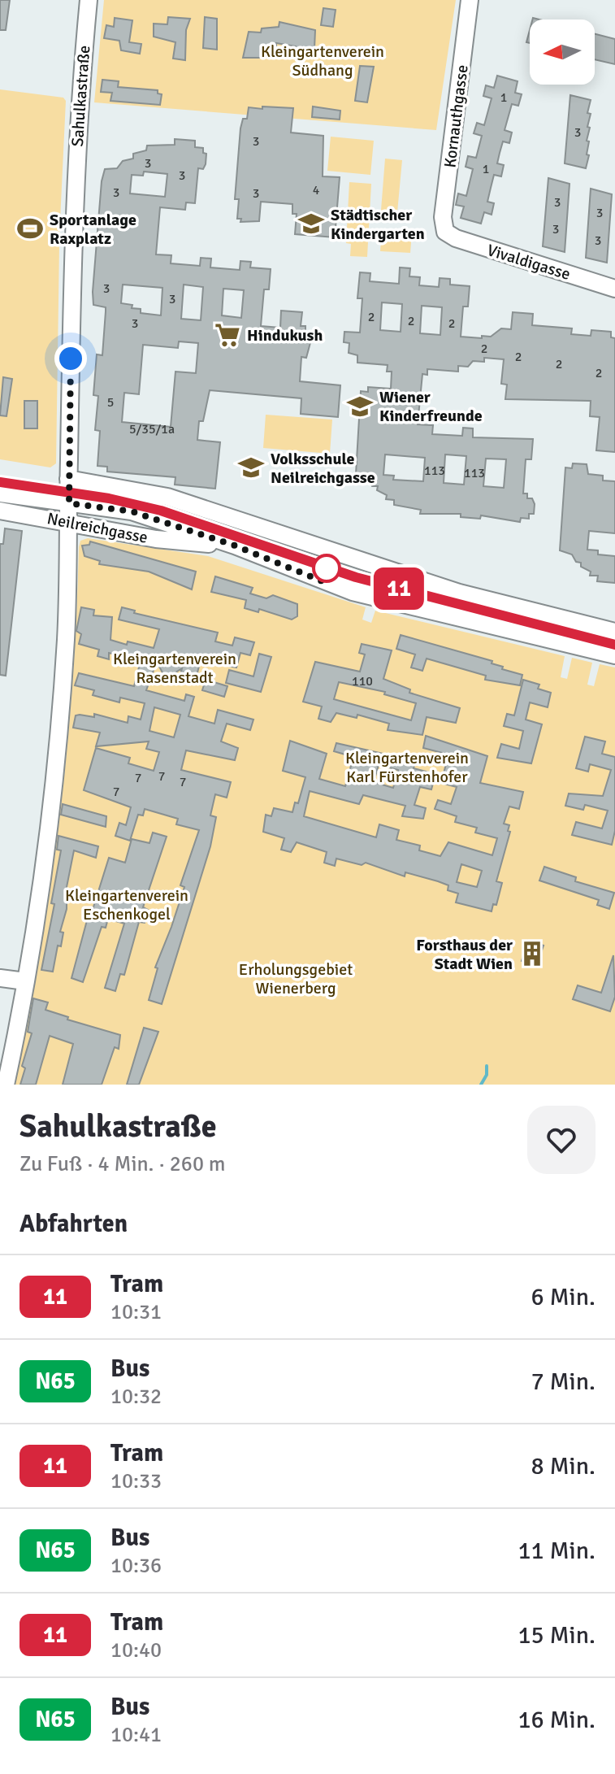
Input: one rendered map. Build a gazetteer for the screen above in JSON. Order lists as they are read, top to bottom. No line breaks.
{"streets":{"street":["Sahulkastraße","Kornauthgasse","Vivaldigasse","Neilreichgasse"]},"crossings":[["Sahulkastraße","Neilreichgasse"],["Kornauthgasse","Vivaldigasse"]],"parks":["Kleingartenverein Südhang","Kleingartenverein Rasenstadt","Kleingartenverein Karl Fürstenhofer","Kleingartenverein Eschenkogel","Erholungsgebiet Wienerberg"],"places":{"school or university":["Städtischer Kindergarten","Wiener Kinderfreunde","Volksschule Neilreichgasse"],"sports":["Sportanlage Raxplatz"],"supermarket":["Hindukush"],"building":["Forsthaus der Stadt Wien"]},"lines":["tram line 11"],"house_numbers":["1","3","3","3","1","3","4","3","3","3","3","3","3","3","3","2","2","3","2","2","2","2","2","5","5/35/1a","113","113","110","7","7","7","7"],"north":"left","page":{"on_map":"11","heading":[["Sahulkastraße","Zu Fuß · 4 Min. · 260 m"],"Abfahrten"],"list":[{"mark":"11","name":"Tram","note":"10:31","value":"6 Min."},{"mark":"N65","name":"Bus","note":"10:32","value":"7 Min."},{"mark":"11","name":"Tram","note":"10:33","value":"8 Min."},{"mark":"N65","name":"Bus","note":"10:36","value":"11 Min."},{"mark":"11","name":"Tram","note":"10:40","value":"15 Min."},{"mark":"N65","name":"Bus","note":"10:41","value":"16 Min."}]}}
